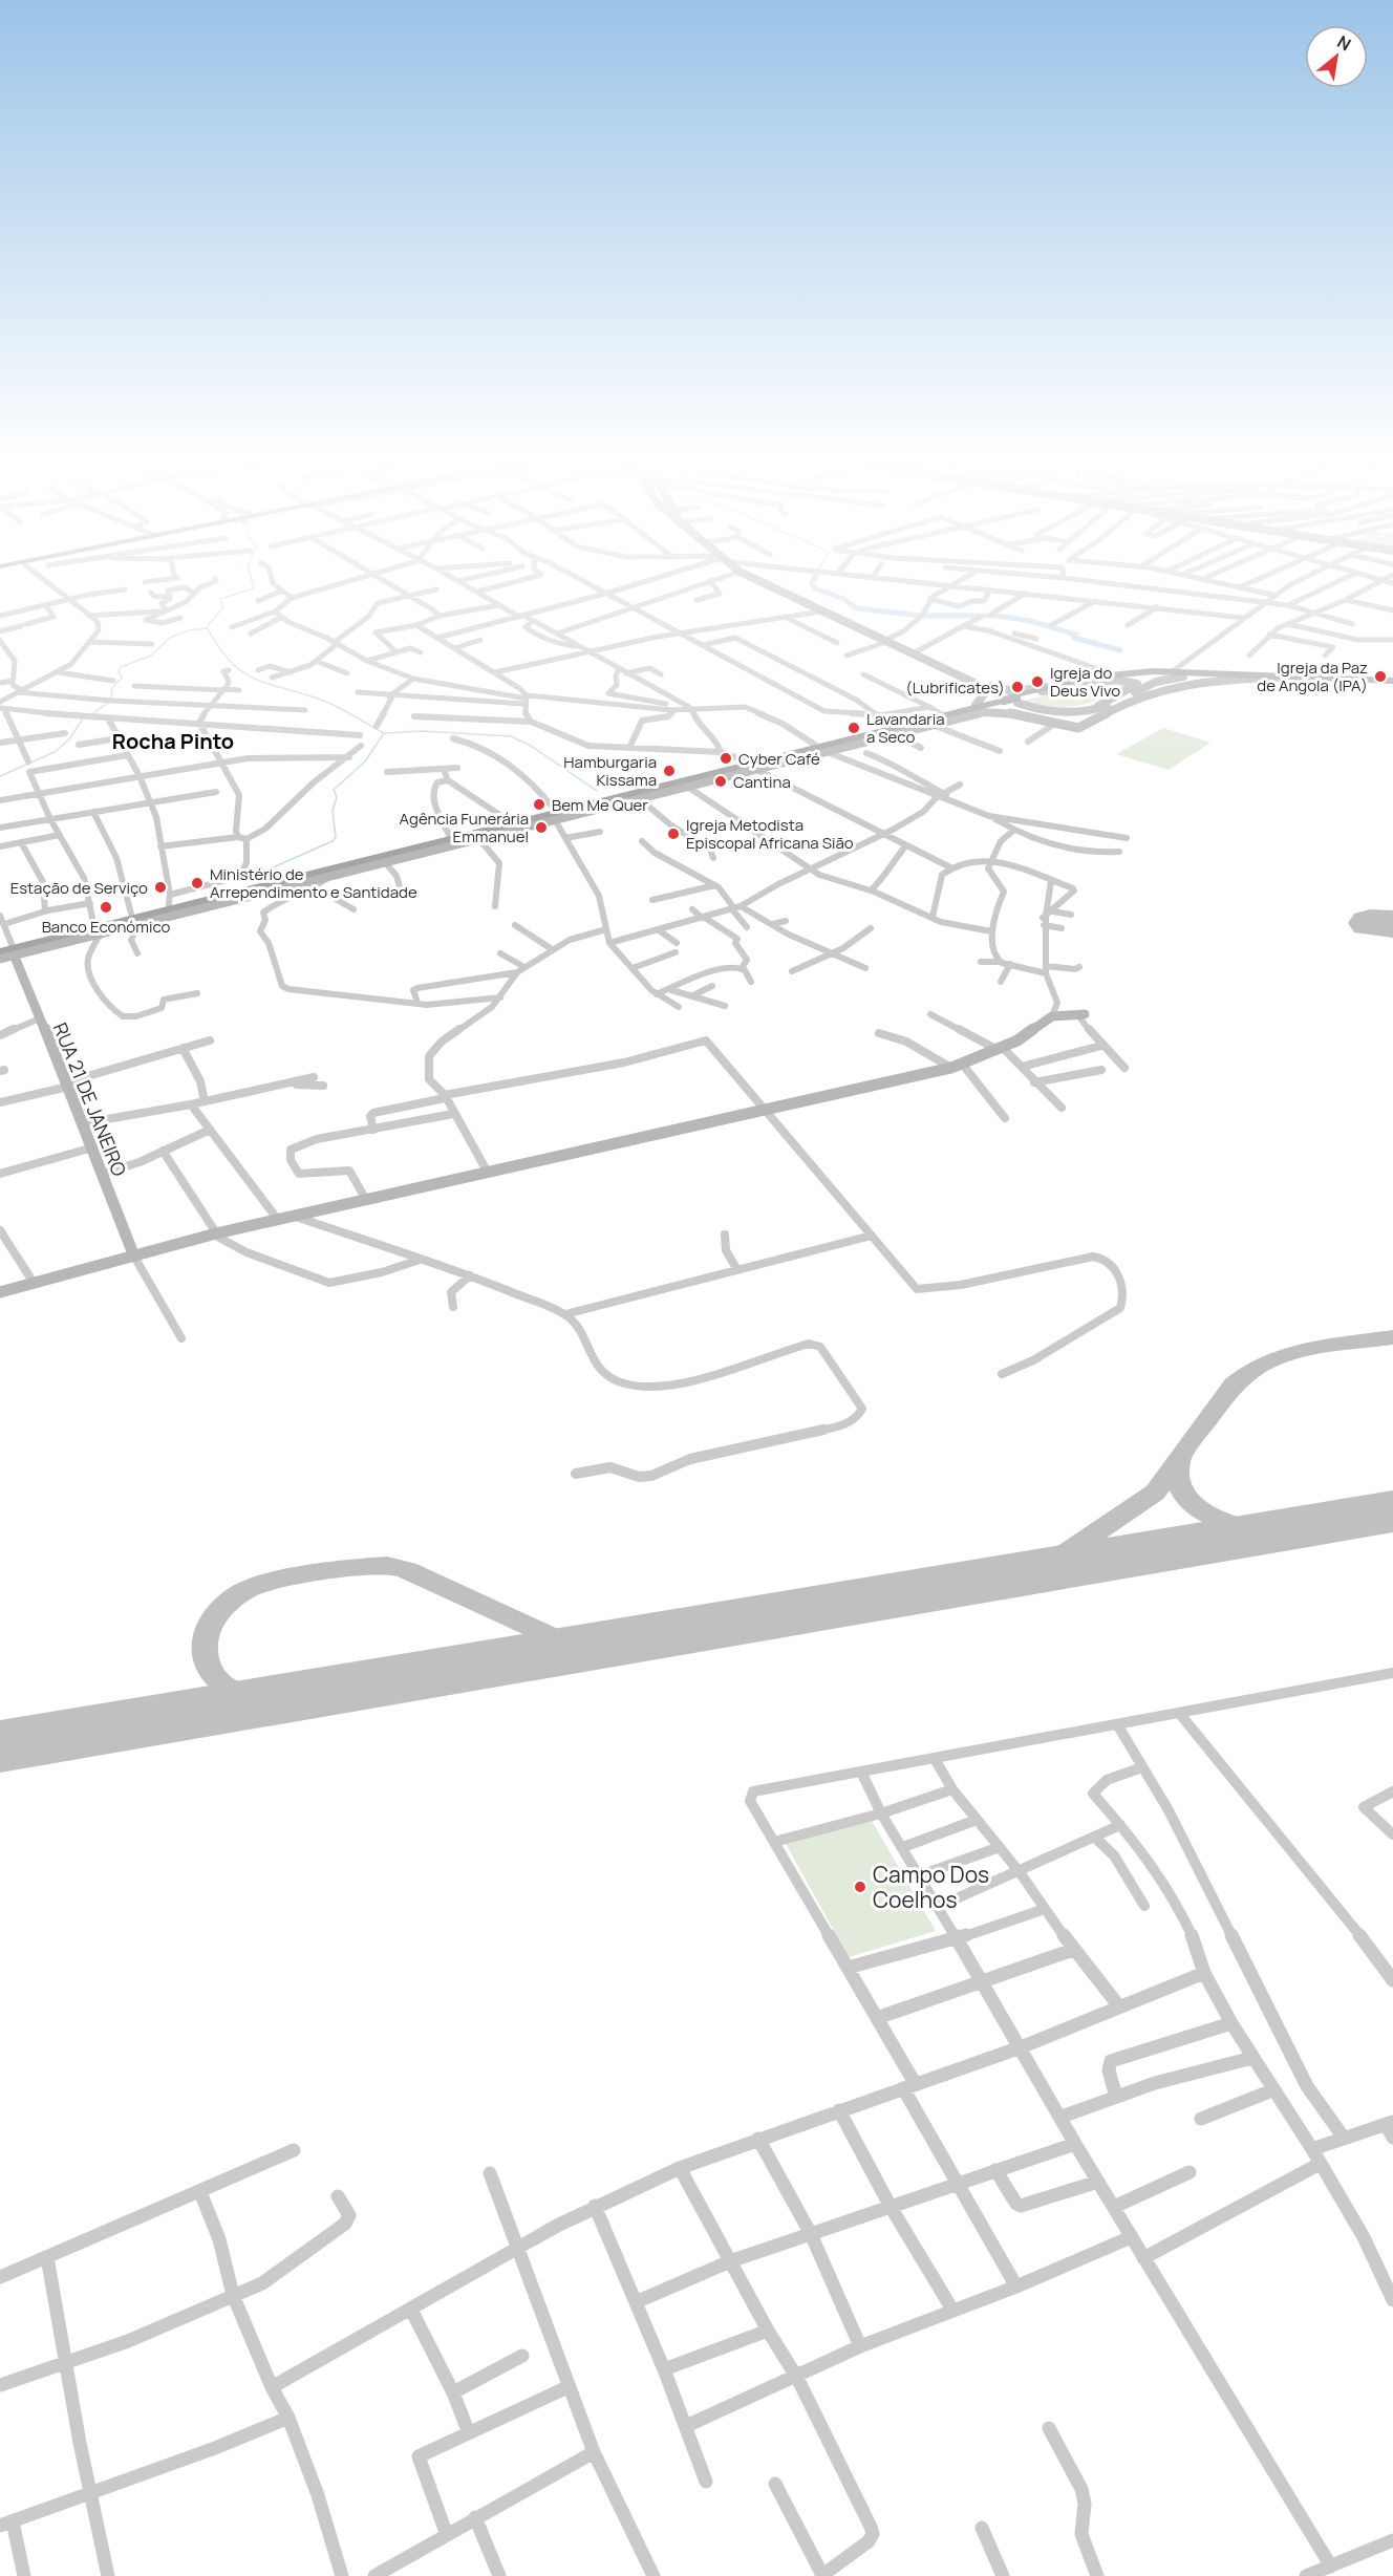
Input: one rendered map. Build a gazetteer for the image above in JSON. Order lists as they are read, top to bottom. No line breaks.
{"streets":{"street":["RUA 21 DE JANEIRO"]},"districts":["Rocha Pinto"],"places":["Igreja da Paz de Angola (IPA)","Igreja do Deus Vivo","(Lubrificates)","Lavandaria a Seco","Cyber Café","Hamburgaria Kissama","Cantina","Bem Me Quer","Agência Funerária Emmanuel","Igreja Metodista Episcopal Africana Sião","Ministério de Arrependimento e Santidade","Estação de Serviço","Banco Económico","Campo Dos Coelhos"],"north":"top right"}
